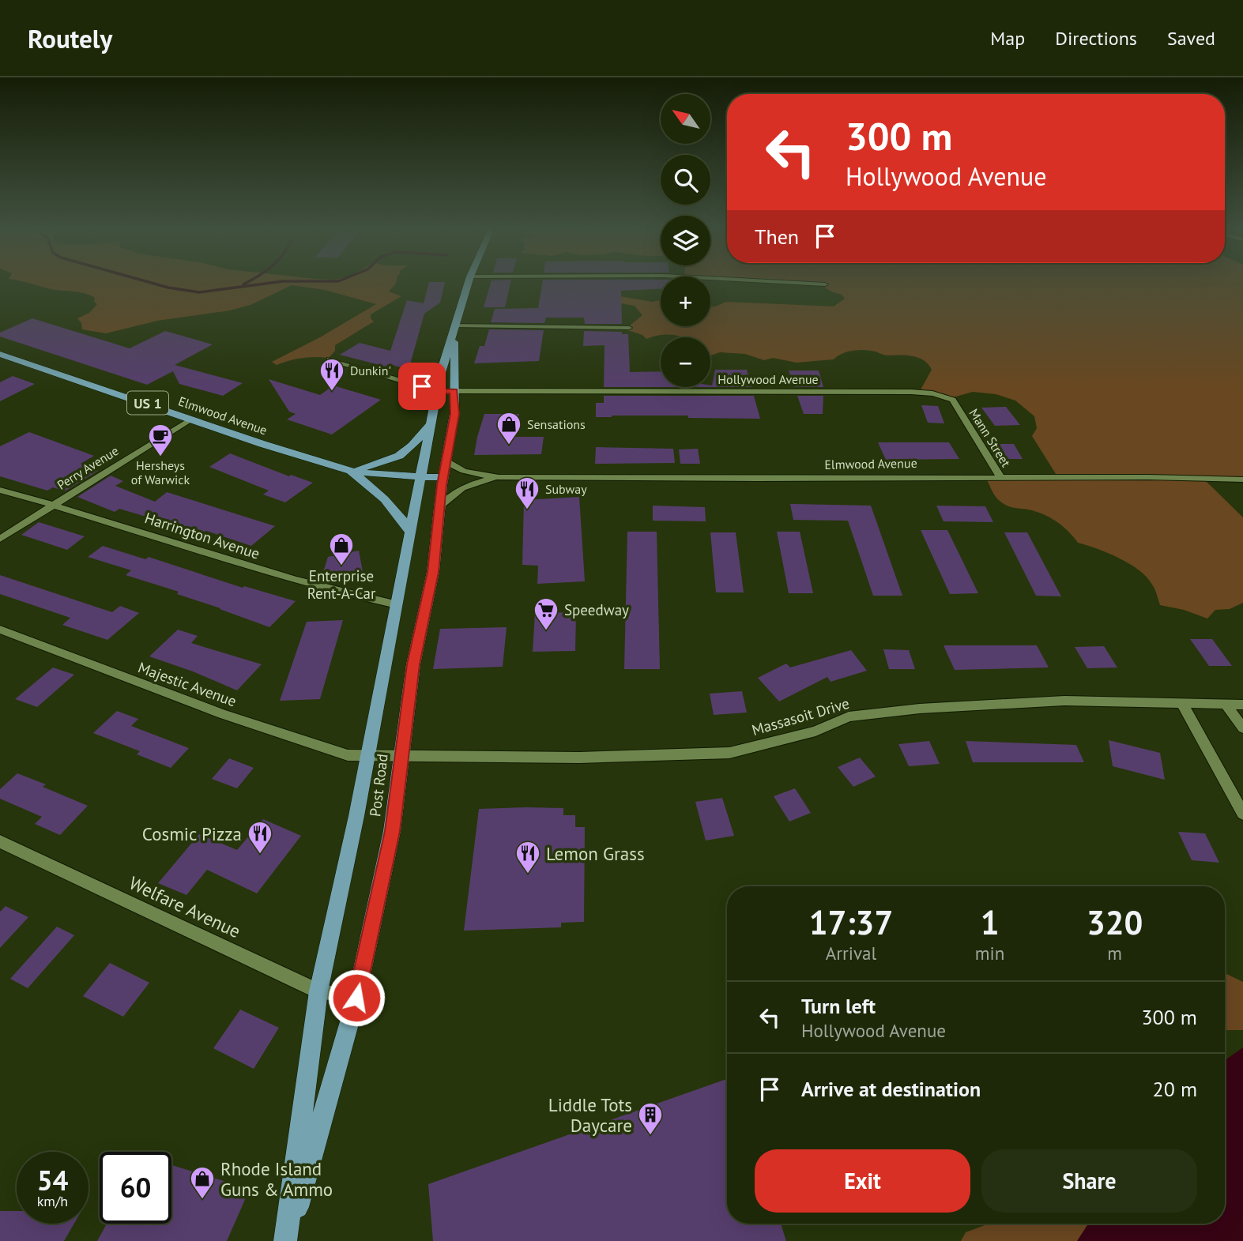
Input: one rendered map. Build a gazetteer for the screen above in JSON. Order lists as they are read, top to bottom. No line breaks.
{"streets":{"main road":["US 1","Elmwood Avenue","Post Road"],"street":["Hollywood Avenue","Mann Street","Perry Avenue","Harrington Avenue","Majestic Avenue","Massasoit Drive","Welfare Avenue"]},"crossings":[["Hollywood Avenue","Mann Street"],["Hollywood Avenue","Post Road"],["Elmwood Avenue","Mann Street"],["Elmwood Avenue","Perry Avenue"],["Elmwood Avenue","Post Road"],["Perry Avenue","Harrington Avenue"],["Harrington Avenue","Post Road"],["Majestic Avenue","Massasoit Drive"],["Majestic Avenue","Post Road"],["Massasoit Drive","Post Road"],["Post Road","Welfare Avenue"]],"places":{"restaurant":["Dunkin'","Subway","Cosmic Pizza","Lemon Grass"],"shop":["Sensations","Enterprise Rent-A-Car","Rhode Island Guns & Ammo"],"cafe":["Hersheys of Warwick"],"supermarket":["Speedway"],"building":["Liddle Tots Daycare"]},"north":"top left","page":{"header":"Routely","nav":["Map","Directions","Saved"],"map_buttons":["+","−"],"turn":["300 m","Hollywood Avenue"],"then":"Then","eta":["17:37","Arrival","1","min","320","m"],"list":[{"name":"Turn left","note":"Hollywood Avenue","value":"300 m"},{"name":"Arrive at destination","value":"20 m"}],"buttons":["Exit","Share"],"speed":"54 km/h","limit":"60"}}
